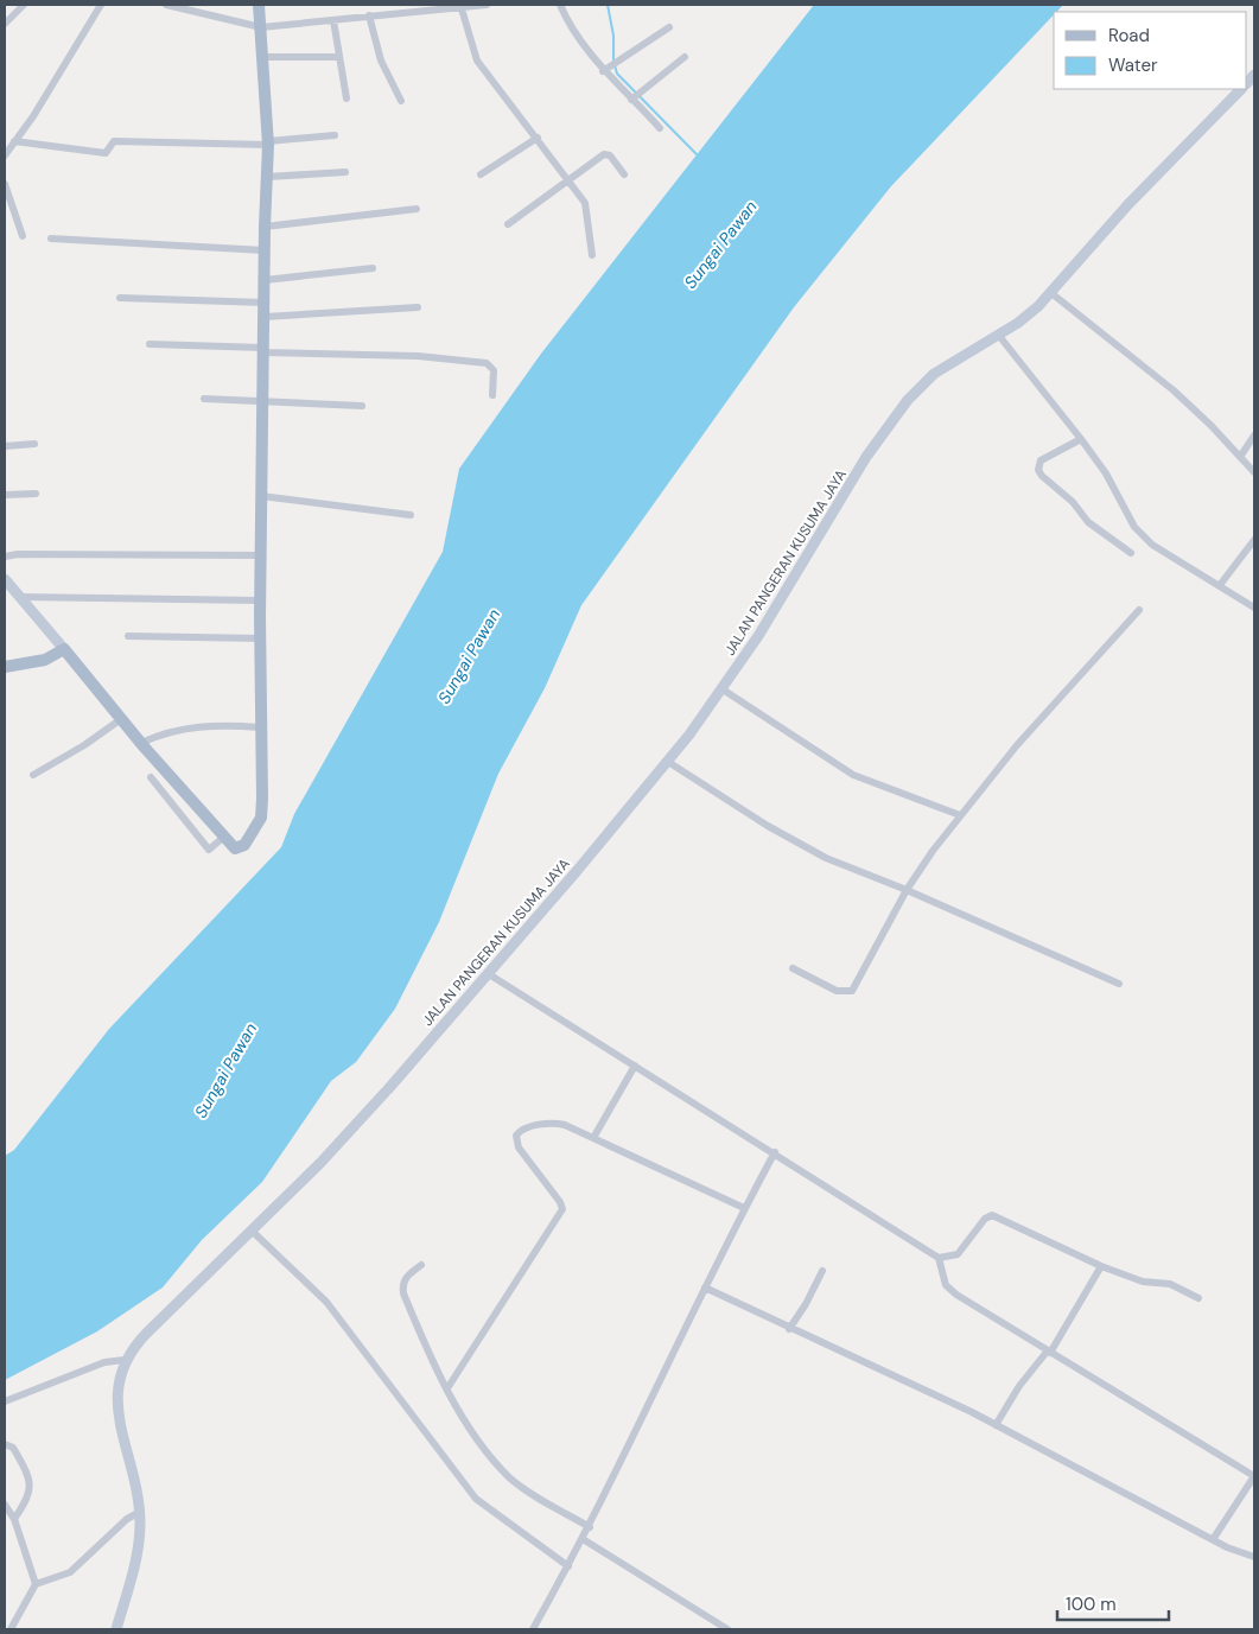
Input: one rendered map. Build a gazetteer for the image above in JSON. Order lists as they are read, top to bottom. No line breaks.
{"streets":{"street":["JALAN PANGERAN KUSUMA JAYA"]},"water":["Sungai Pawan"],"legend":["Road","Water"],"scale_bar":"100 m"}
